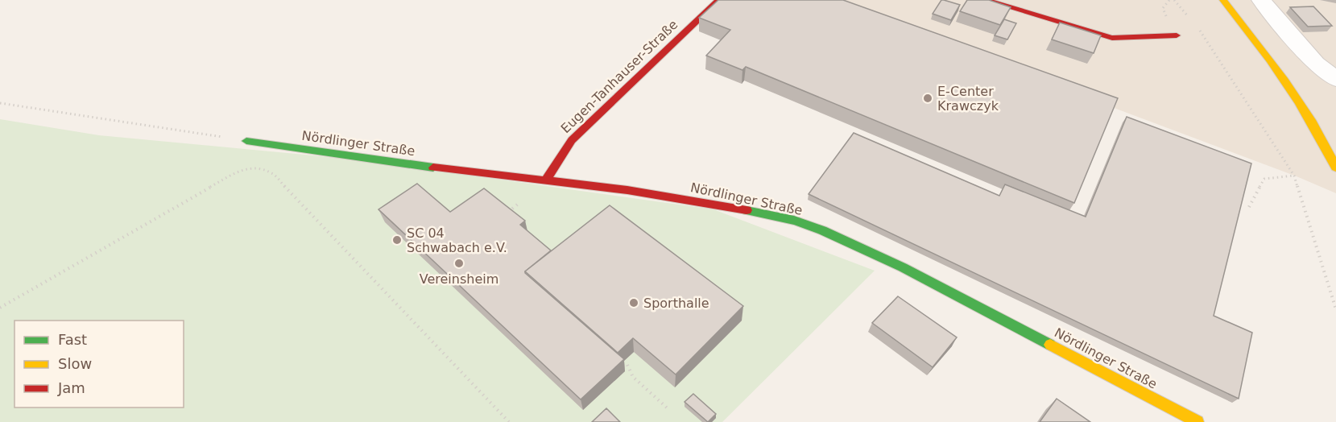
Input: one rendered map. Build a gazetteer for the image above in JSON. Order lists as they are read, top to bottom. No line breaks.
{"streets":{"street":["Eugen-Tanhauser-Straße","Nördlinger Straße"]},"crossings":[["Eugen-Tanhauser-Straße","Nördlinger Straße"]],"places":["E-Center Krawczyk","SC 04 Schwabach e.V.","Vereinsheim","Sporthalle"],"legend":["Fast","Slow","Jam"]}
